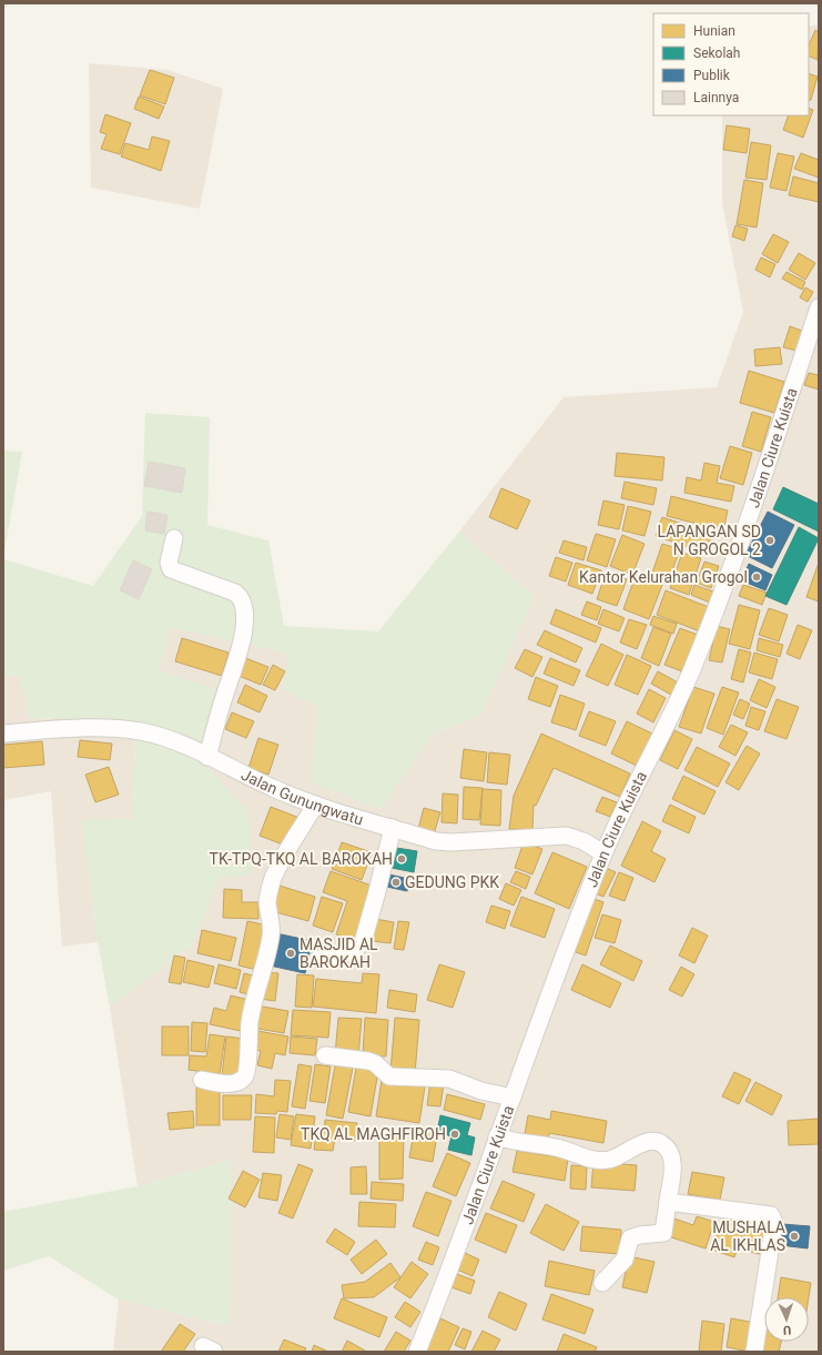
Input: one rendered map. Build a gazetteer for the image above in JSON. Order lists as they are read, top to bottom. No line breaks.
{"streets":{"street":["Jalan Ciure Kuista","Jalan Gunungwatu"]},"crossings":[["Jalan Ciure Kuista","Jalan Gunungwatu"]],"places":["LAPANGAN SD N GROGOL 2","Kantor Kelurahan Grogol","TK-TPQ-TKQ AL BAROKAH","GEDUNG PKK","MASJID AL BAROKAH","TKQ AL MAGHFIROH","MUSHALA AL IKHLAS"],"legend":["Hunian","Sekolah","Publik","Lainnya"],"north":"bottom"}
